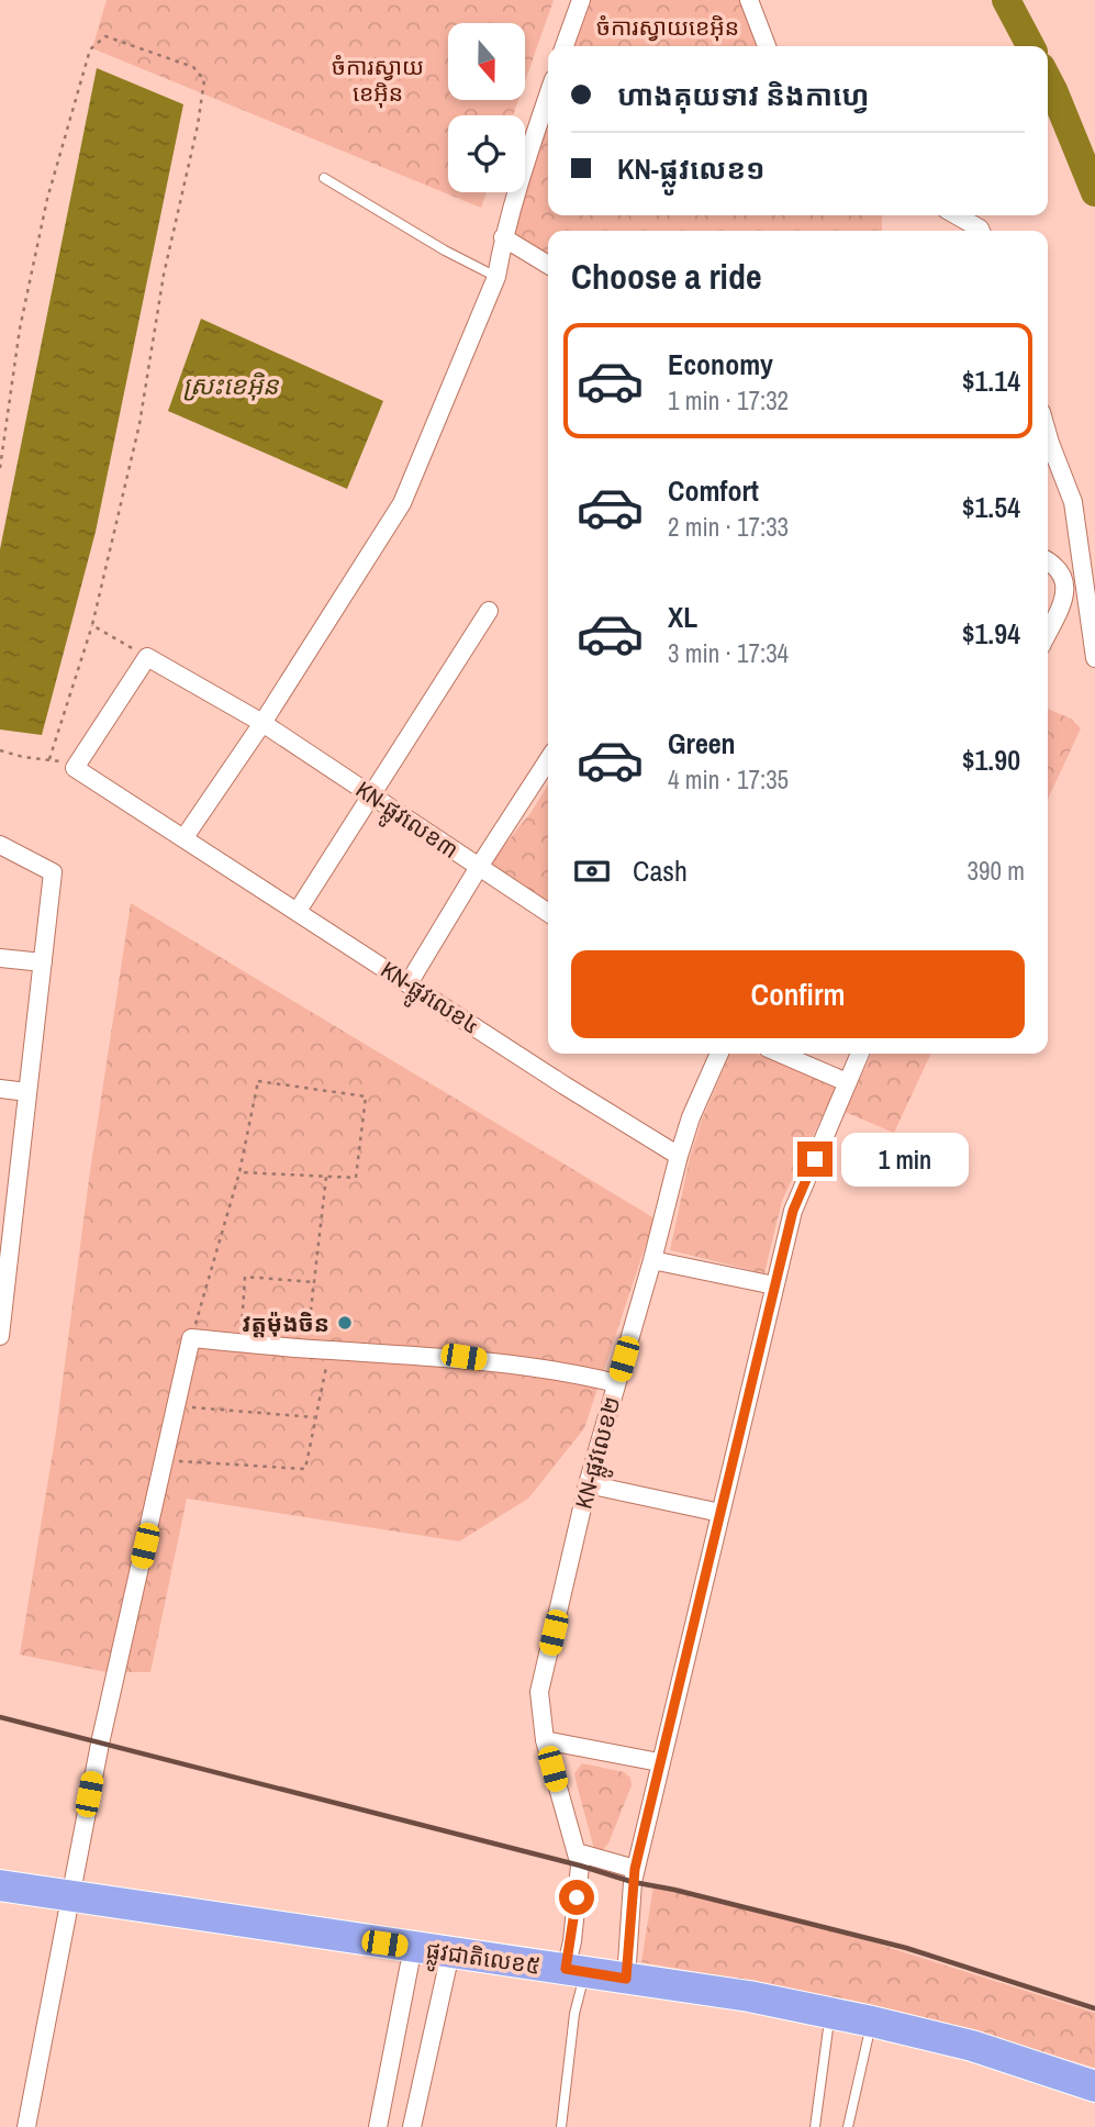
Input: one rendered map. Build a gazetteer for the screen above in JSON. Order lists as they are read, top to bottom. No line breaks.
{"streets":{"highway":["ផ្លូវជាតិលេខ៥"],"street":["KN-ផ្លូវលេខ៣","KN-ផ្លូវលេខ៤","KN-ផ្លូវលេខ២"]},"crossings":[["KN-ផ្លូវលេខ៤","KN-ផ្លូវលេខ២"]],"water":["ស្រះខេអ៊ិន"],"parks":["ចំការស្វាយខេអ៊ិន","ចំការស្វាយ ខេអ៊ិន"],"places":["វត្តម៉ុងចិន"],"north":"bottom","page":{"banner":["ហាងគុយទាវ និងកាហ្វេ","KN-ផ្លូវលេខ១"],"heading":"Choose a ride","list":[{"name":"Economy","note":"1 min · 17:32","value":"$1.14"},{"name":"Comfort","note":"2 min · 17:33","value":"$1.54"},{"name":"XL","note":"3 min · 17:34","value":"$1.94"},{"name":"Green","note":"4 min · 17:35","value":"$1.90"}],"pay":["Cash","390 m"],"buttons":"Confirm","bubble":"1 min"}}
